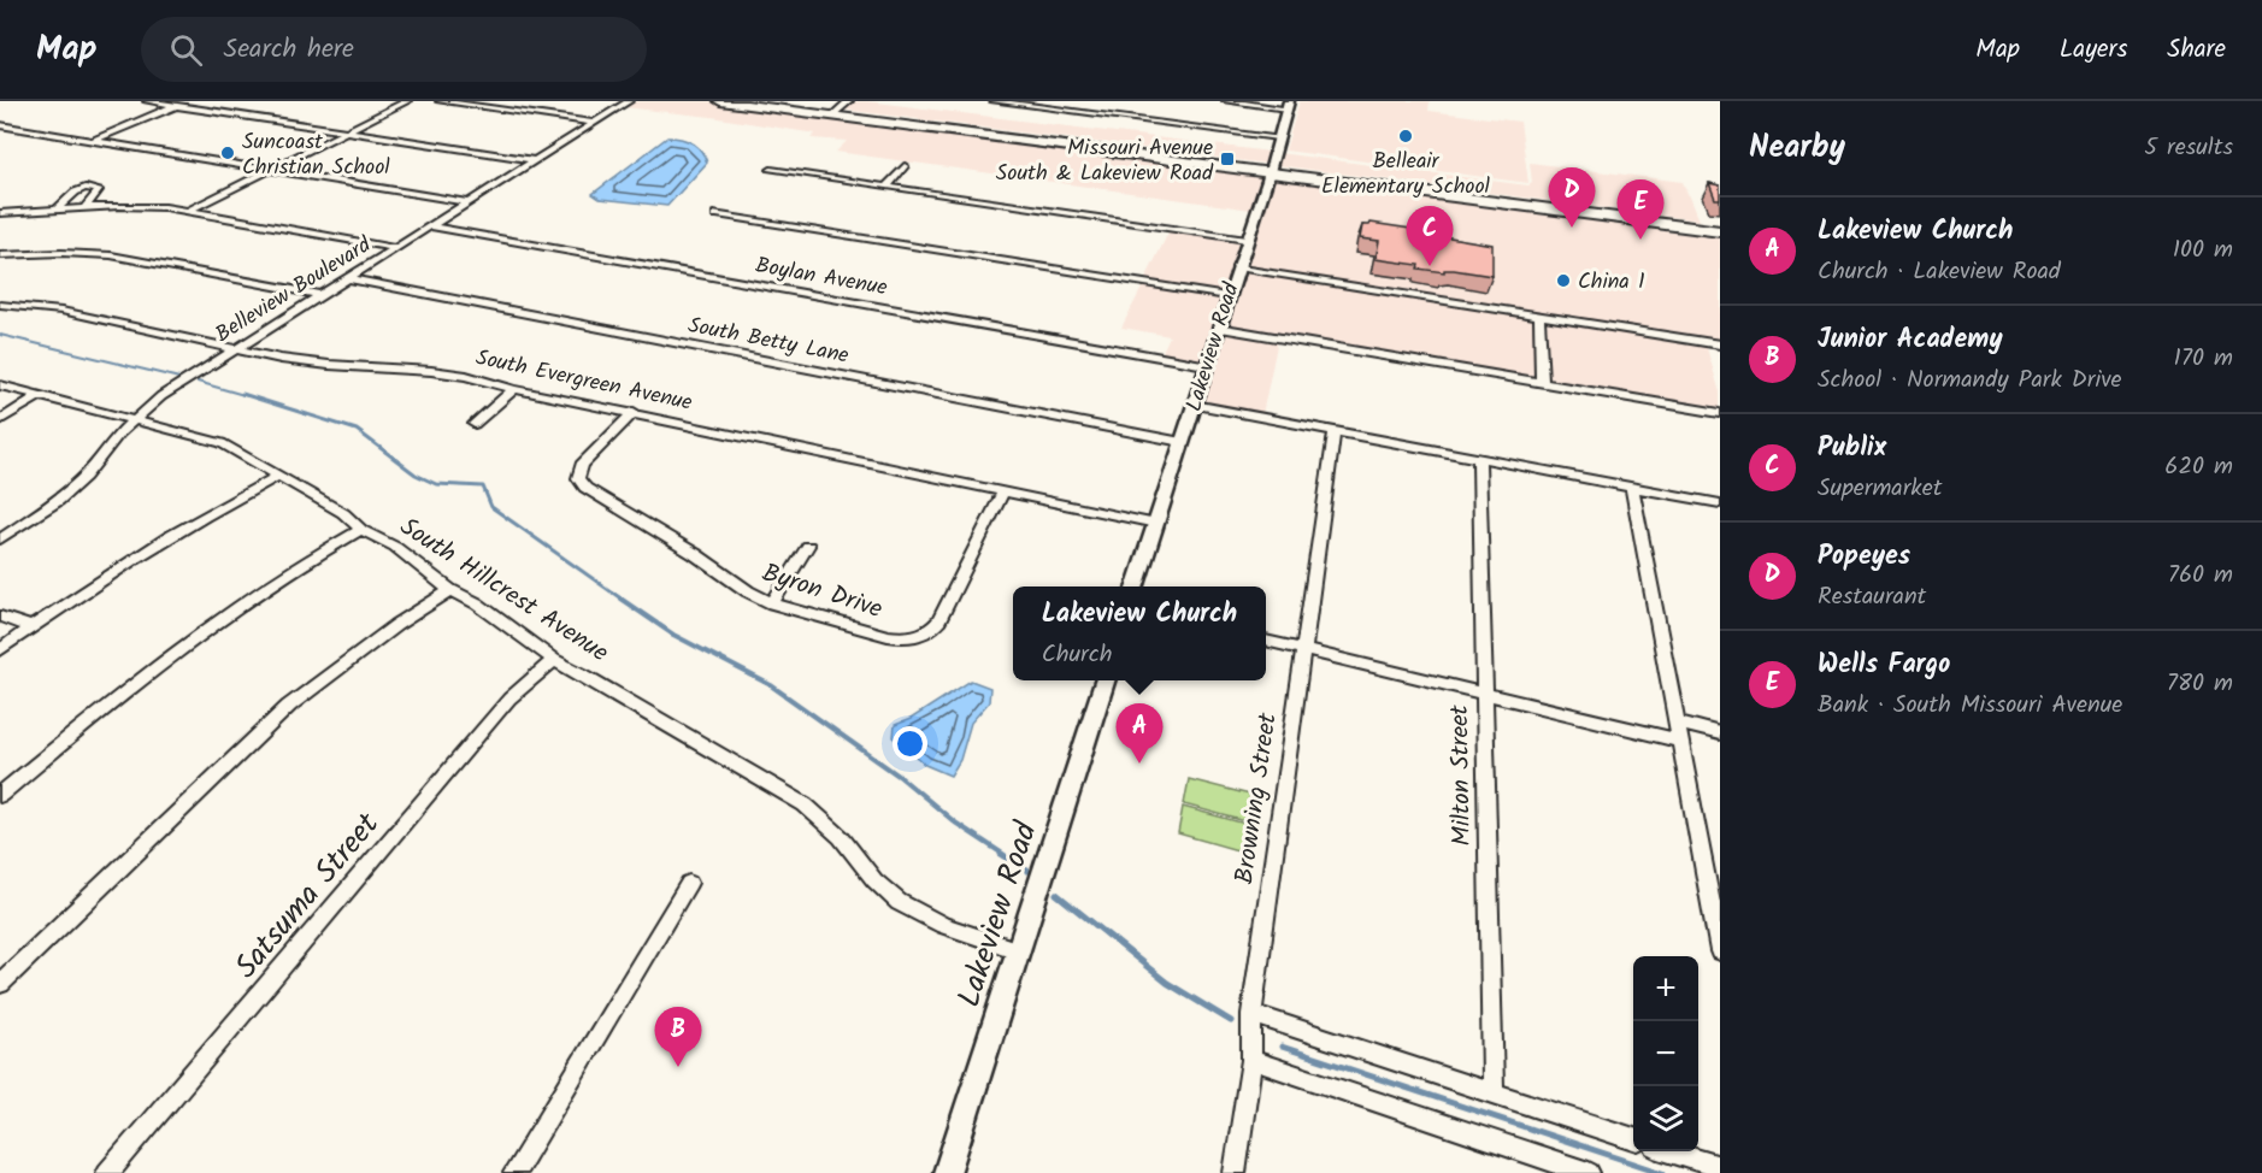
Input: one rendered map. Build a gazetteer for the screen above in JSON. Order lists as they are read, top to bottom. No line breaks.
{"streets":{"street":["Boylan Avenue","Belleview Boulevard","South Betty Lane","Lakeview Road","South Evergreen Avenue","South Hillcrest Avenue","Byron Drive","Milton Street","Browning Street","Satsuma Street"]},"crossings":[["Boylan Avenue","Belleview Boulevard"],["Boylan Avenue","Lakeview Road"],["Belleview Boulevard","South Betty Lane"],["Belleview Boulevard","South Evergreen Avenue"],["Belleview Boulevard","South Hillcrest Avenue"],["South Betty Lane","Lakeview Road"],["Lakeview Road","South Evergreen Avenue"],["Lakeview Road","South Hillcrest Avenue"],["South Evergreen Avenue","Byron Drive"],["South Hillcrest Avenue","Satsuma Street"]],"places":{"other":["Belleair Elementary School","Suncoast Christian School","China 1"],"transit":["Missouri Avenue South & Lakeview Road"]},"page":{"header":"Map","search":"Search here","nav":["Map","Layers","Share"],"heading":["Nearby","5 results"],"pins":["D","E","C","A","B"],"list":[{"mark":"A","name":"Lakeview Church","note":"Church · Lakeview Road","value":"100 m"},{"mark":"B","name":"Junior Academy","note":"School · Normandy Park Drive","value":"170 m"},{"mark":"C","name":"Publix","note":"Supermarket","value":"620 m"},{"mark":"D","name":"Popeyes","note":"Restaurant","value":"760 m"},{"mark":"E","name":"Wells Fargo","note":"Bank · South Missouri Avenue","value":"780 m"}],"popup":["Lakeview Church","Church"],"map_buttons":["+","−"]}}
